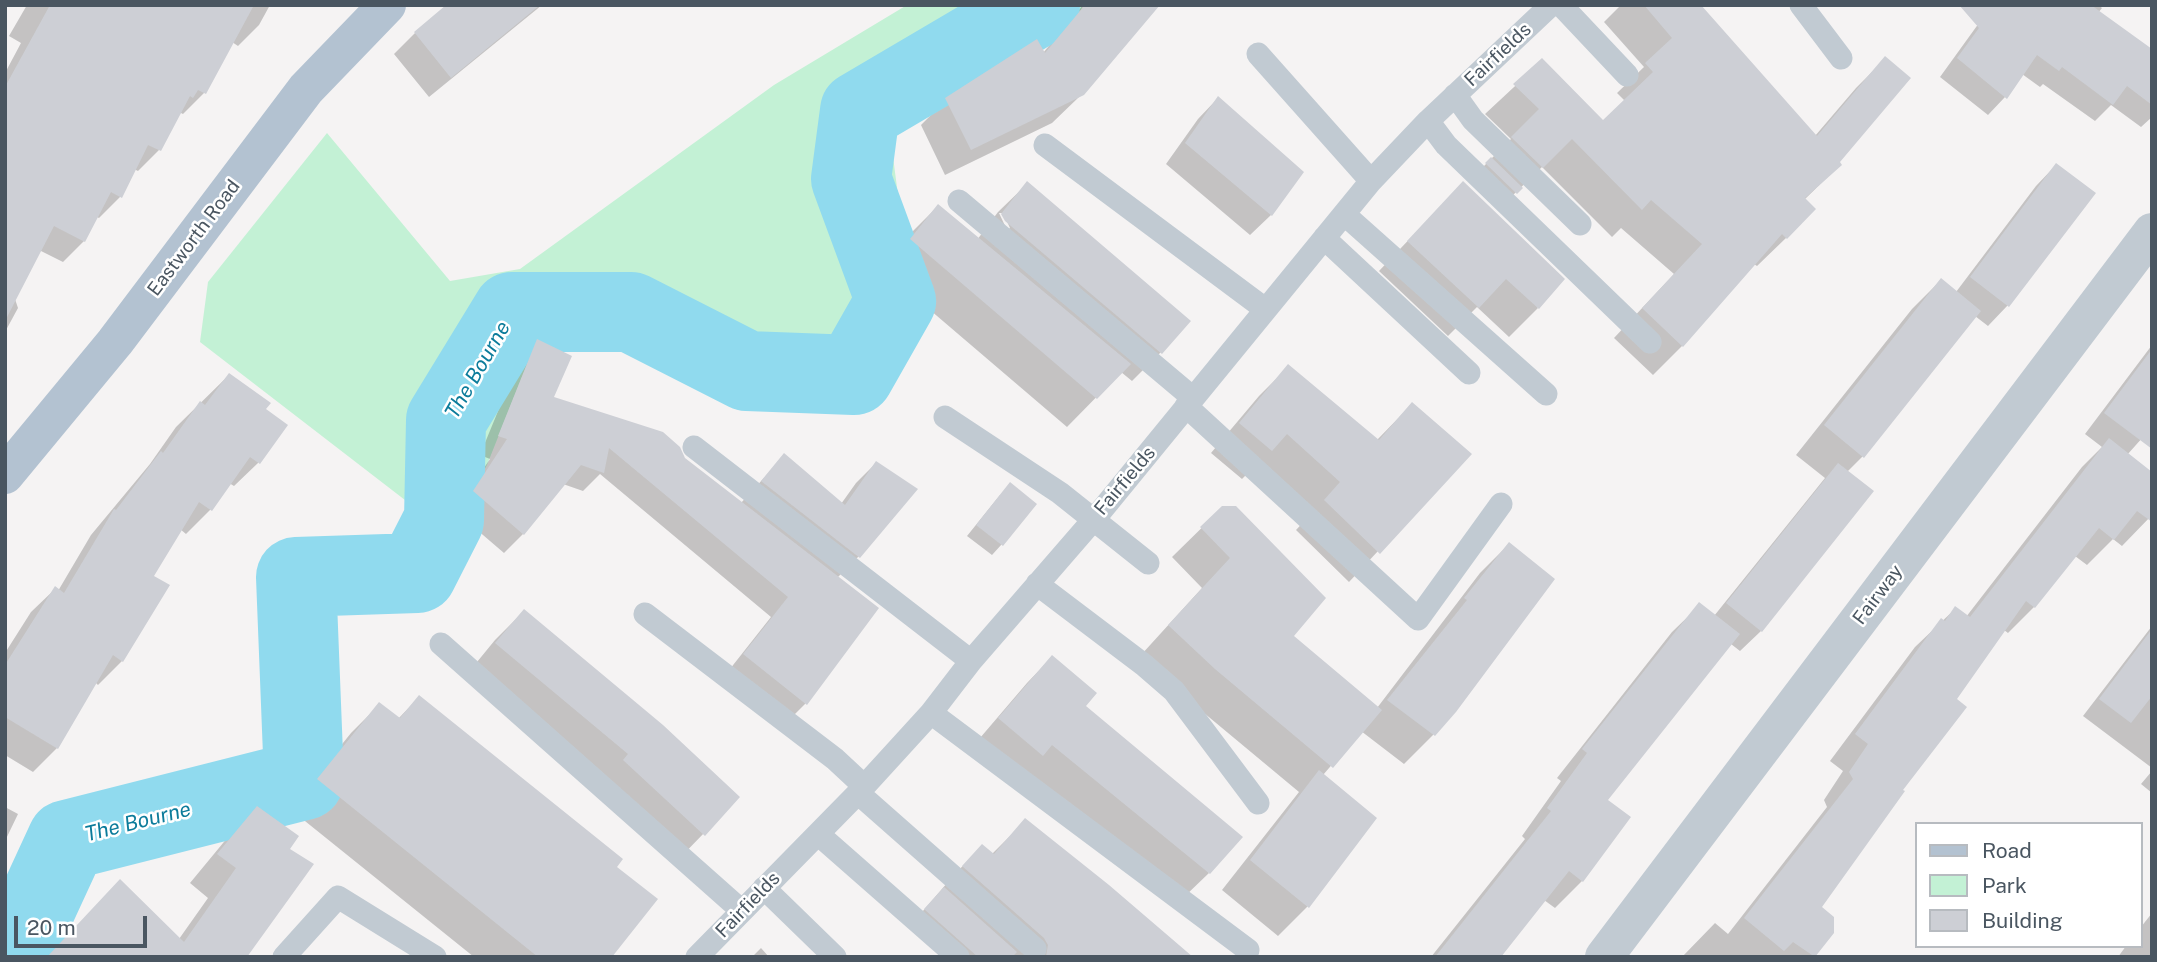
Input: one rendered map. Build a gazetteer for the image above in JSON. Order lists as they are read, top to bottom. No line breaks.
{"streets":{"main road":["Eastworth Road"],"street":["Fairway"],"lane":["Fairfields"]},"water":["The Bourne"],"legend":["Road","Park","Building"],"scale_bar":"20 m"}
